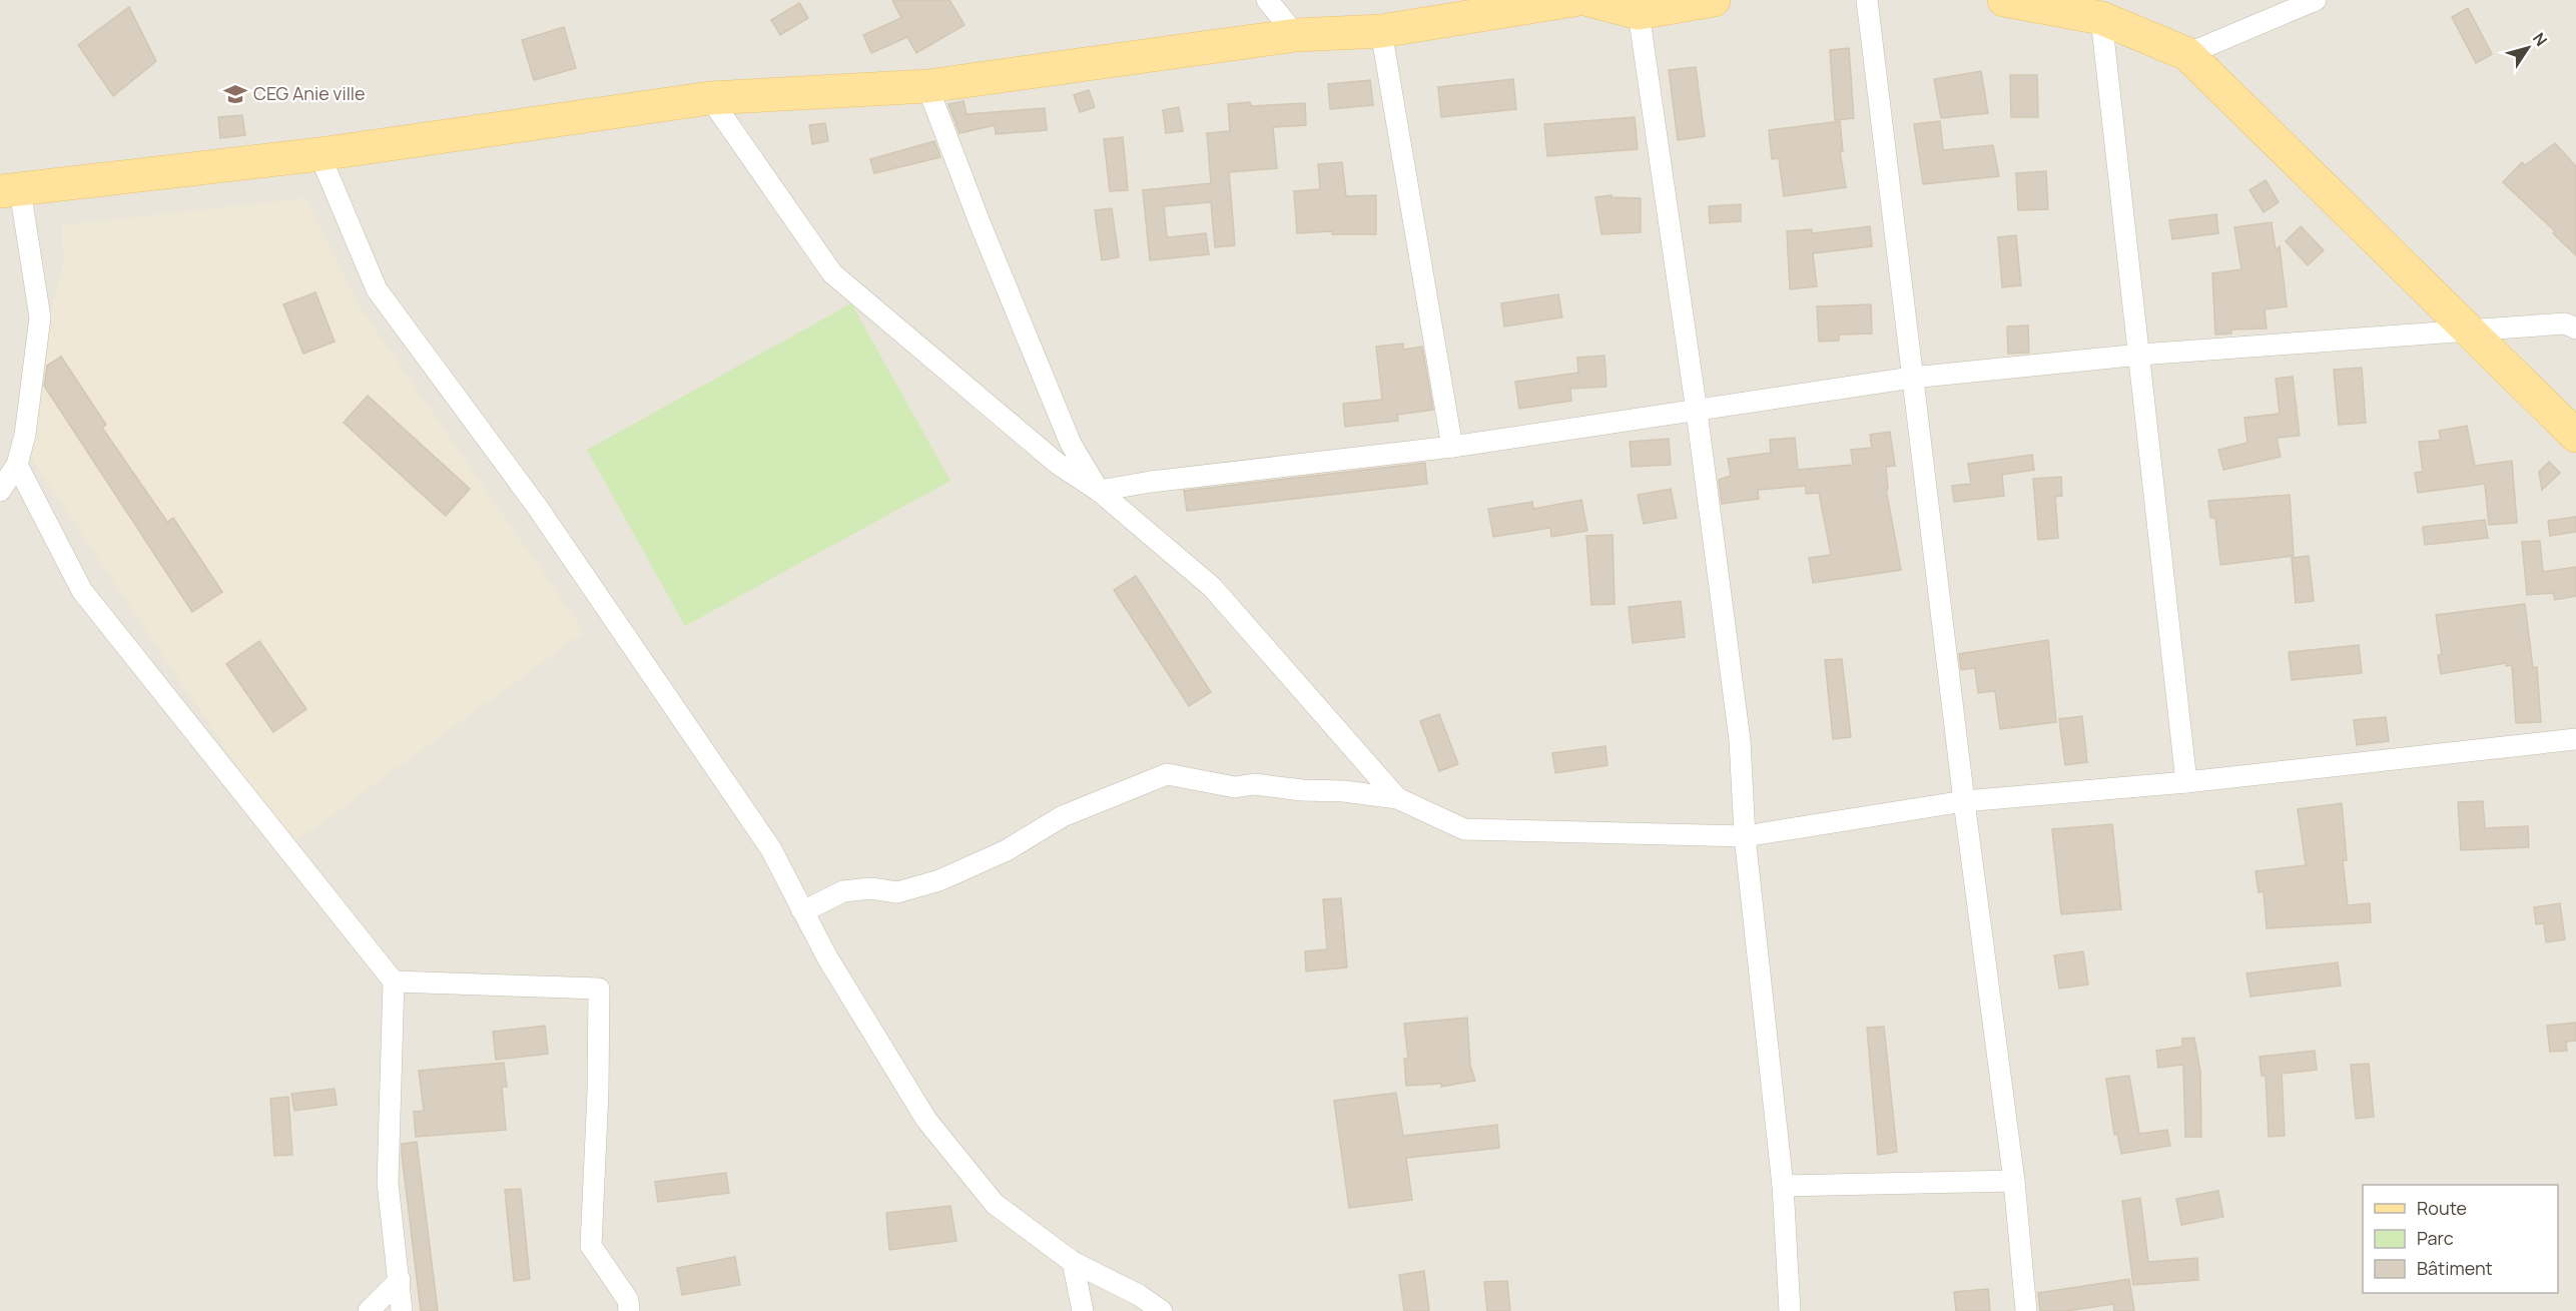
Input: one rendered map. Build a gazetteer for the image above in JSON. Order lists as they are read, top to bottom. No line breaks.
{"places":{"school or university":["CEG Anie ville"]},"legend":["Route","Parc","Bâtiment"],"north":"top right"}
